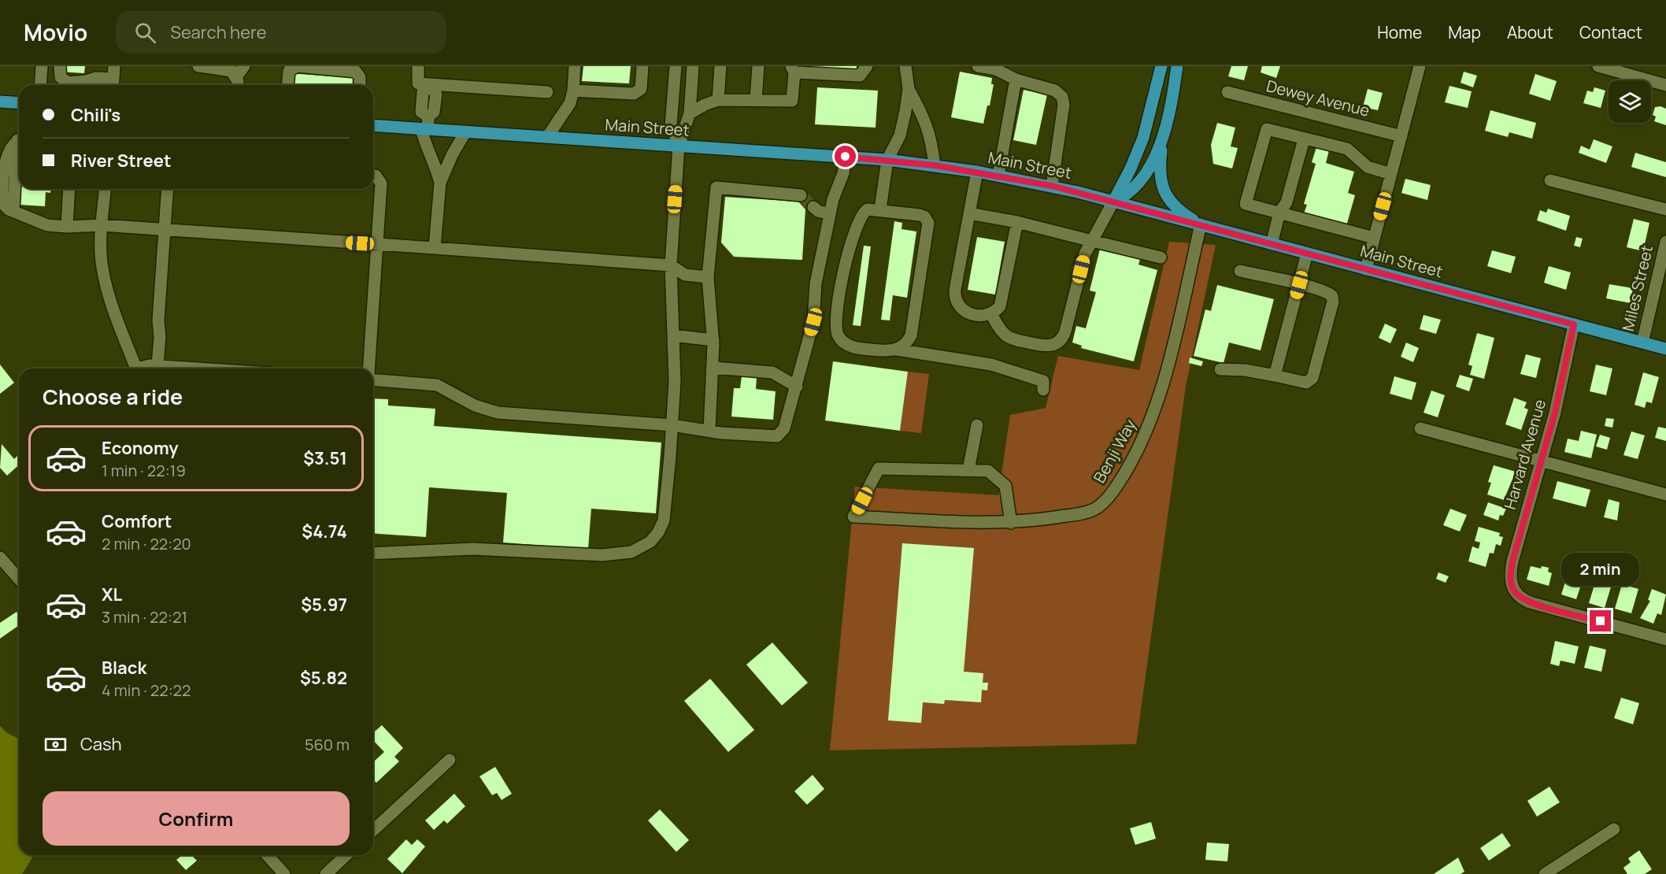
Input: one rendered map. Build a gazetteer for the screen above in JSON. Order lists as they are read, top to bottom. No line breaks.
{"streets":{"main road":["Main Street"],"street":["Dewey Avenue","Miles Street","Benji Way","Harvard Avenue"]},"crossings":[["Main Street","Miles Street"],["Main Street","Benji Way"],["Main Street","Harvard Avenue"]],"page":{"header":"Movio","search":"Search here","nav":["Home","Map","About","Contact"],"banner":["Chili's","River Street"],"heading":"Choose a ride","list":[{"name":"Economy","note":"1 min · 22:19","value":"$3.51"},{"name":"Comfort","note":"2 min · 22:20","value":"$4.74"},{"name":"XL","note":"3 min · 22:21","value":"$5.97"},{"name":"Black","note":"4 min · 22:22","value":"$5.82"}],"bubble":"2 min","pay":["Cash","560 m"],"buttons":"Confirm"}}
